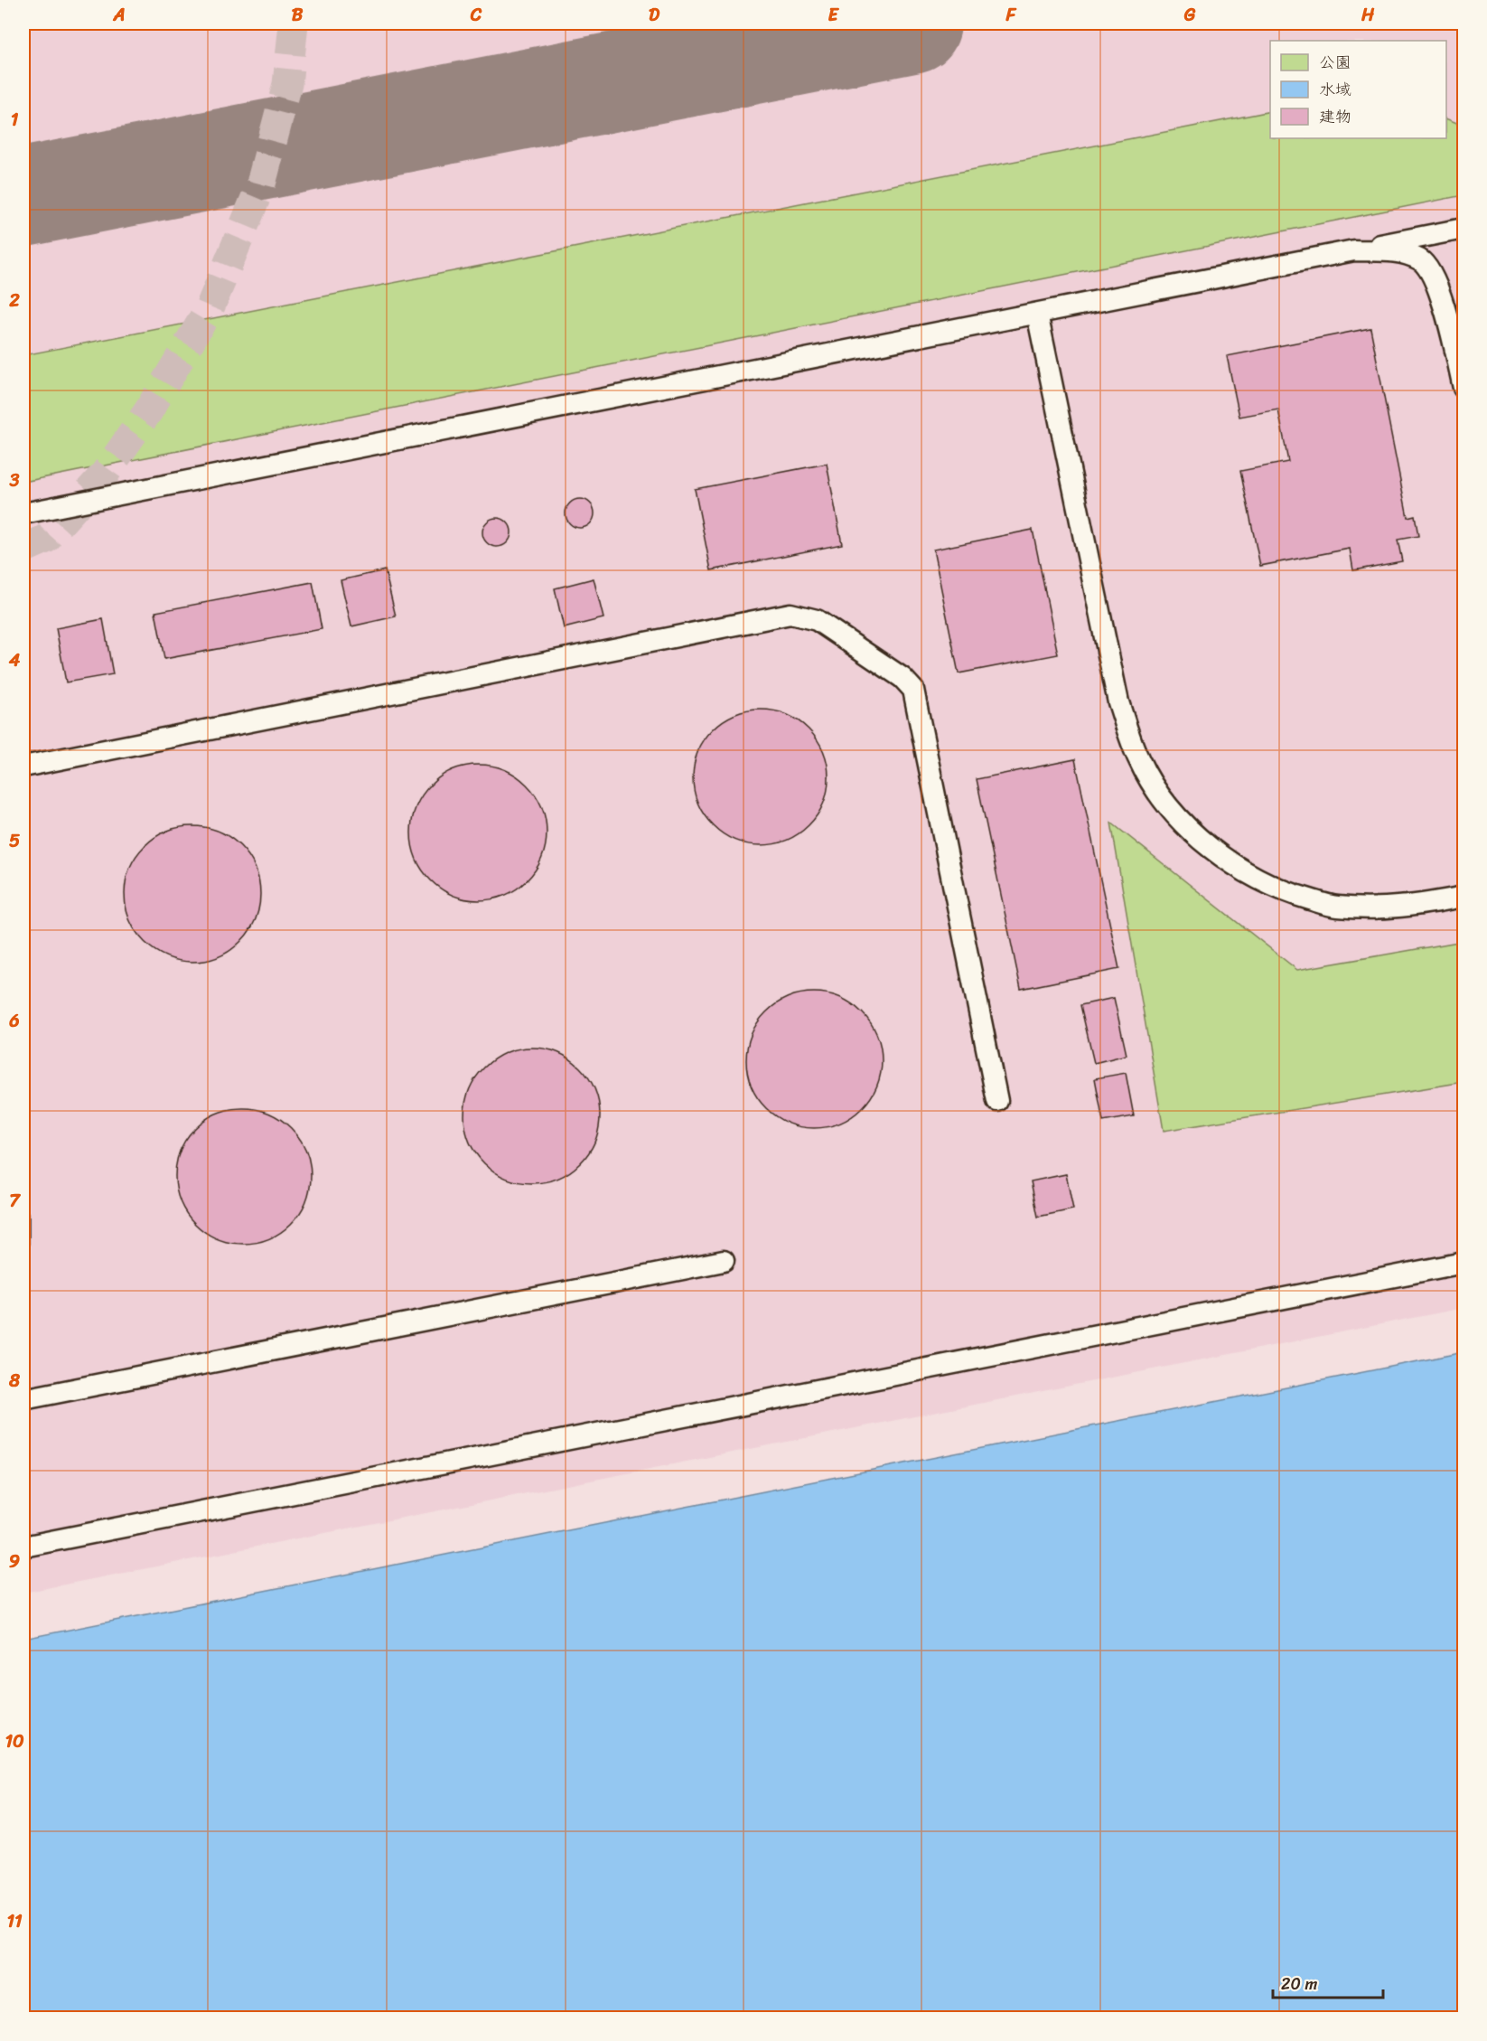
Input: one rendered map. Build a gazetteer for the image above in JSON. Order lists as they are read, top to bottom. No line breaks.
{"legend":["公園","水域","建物"],"scale_bar":"20 m","grid":{"columns":["A","B","C","D","E","F","G","H"],"rows":["1","2","3","4","5","6","7","8","9","10","11"]}}
